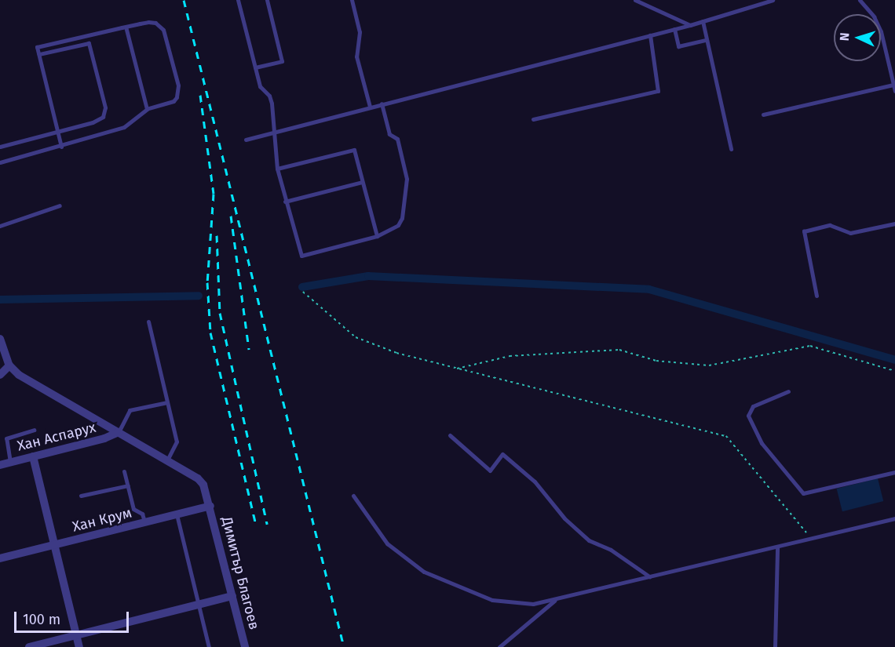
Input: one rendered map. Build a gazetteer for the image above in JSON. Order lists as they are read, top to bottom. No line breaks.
{"streets":{"street":["Хан Аспарух","Хан Крум","Димитър Благоев"]},"crossings":[["Хан Аспарух","Димитър Благоев"],["Хан Крум","Димитър Благоев"]],"scale_bar":"100 m","north":"left"}
